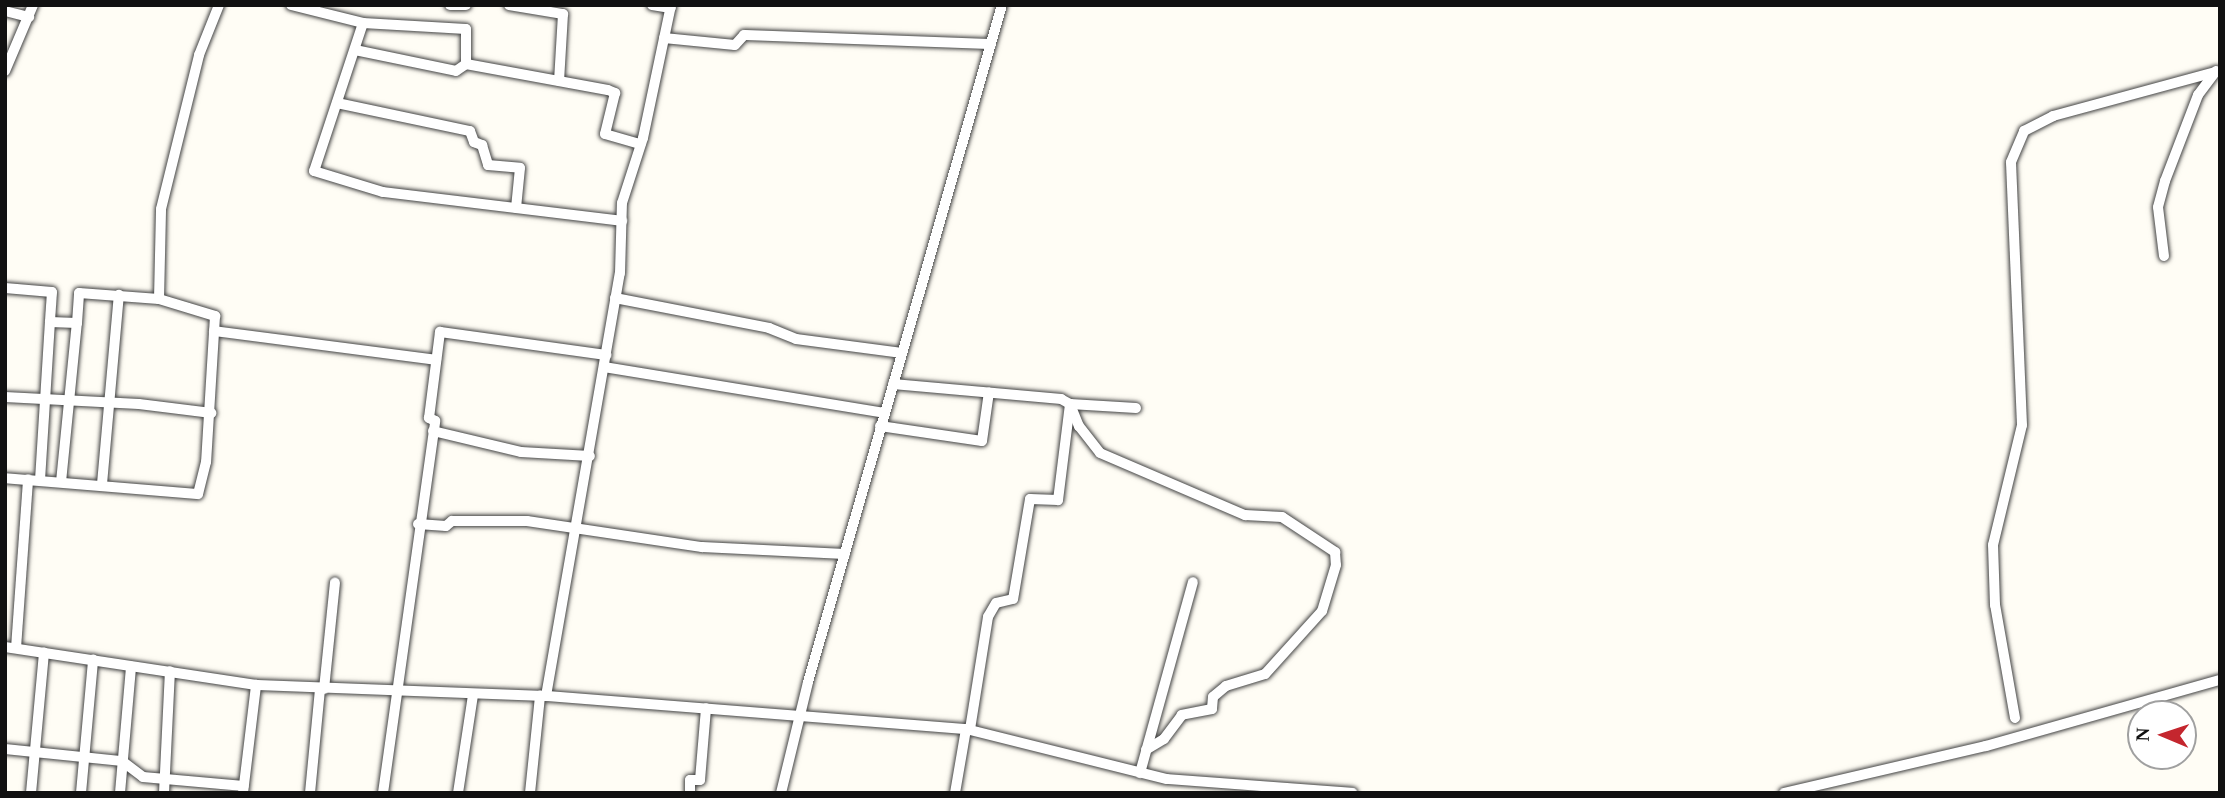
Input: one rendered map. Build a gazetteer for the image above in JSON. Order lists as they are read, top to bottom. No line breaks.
{"north":"left"}
